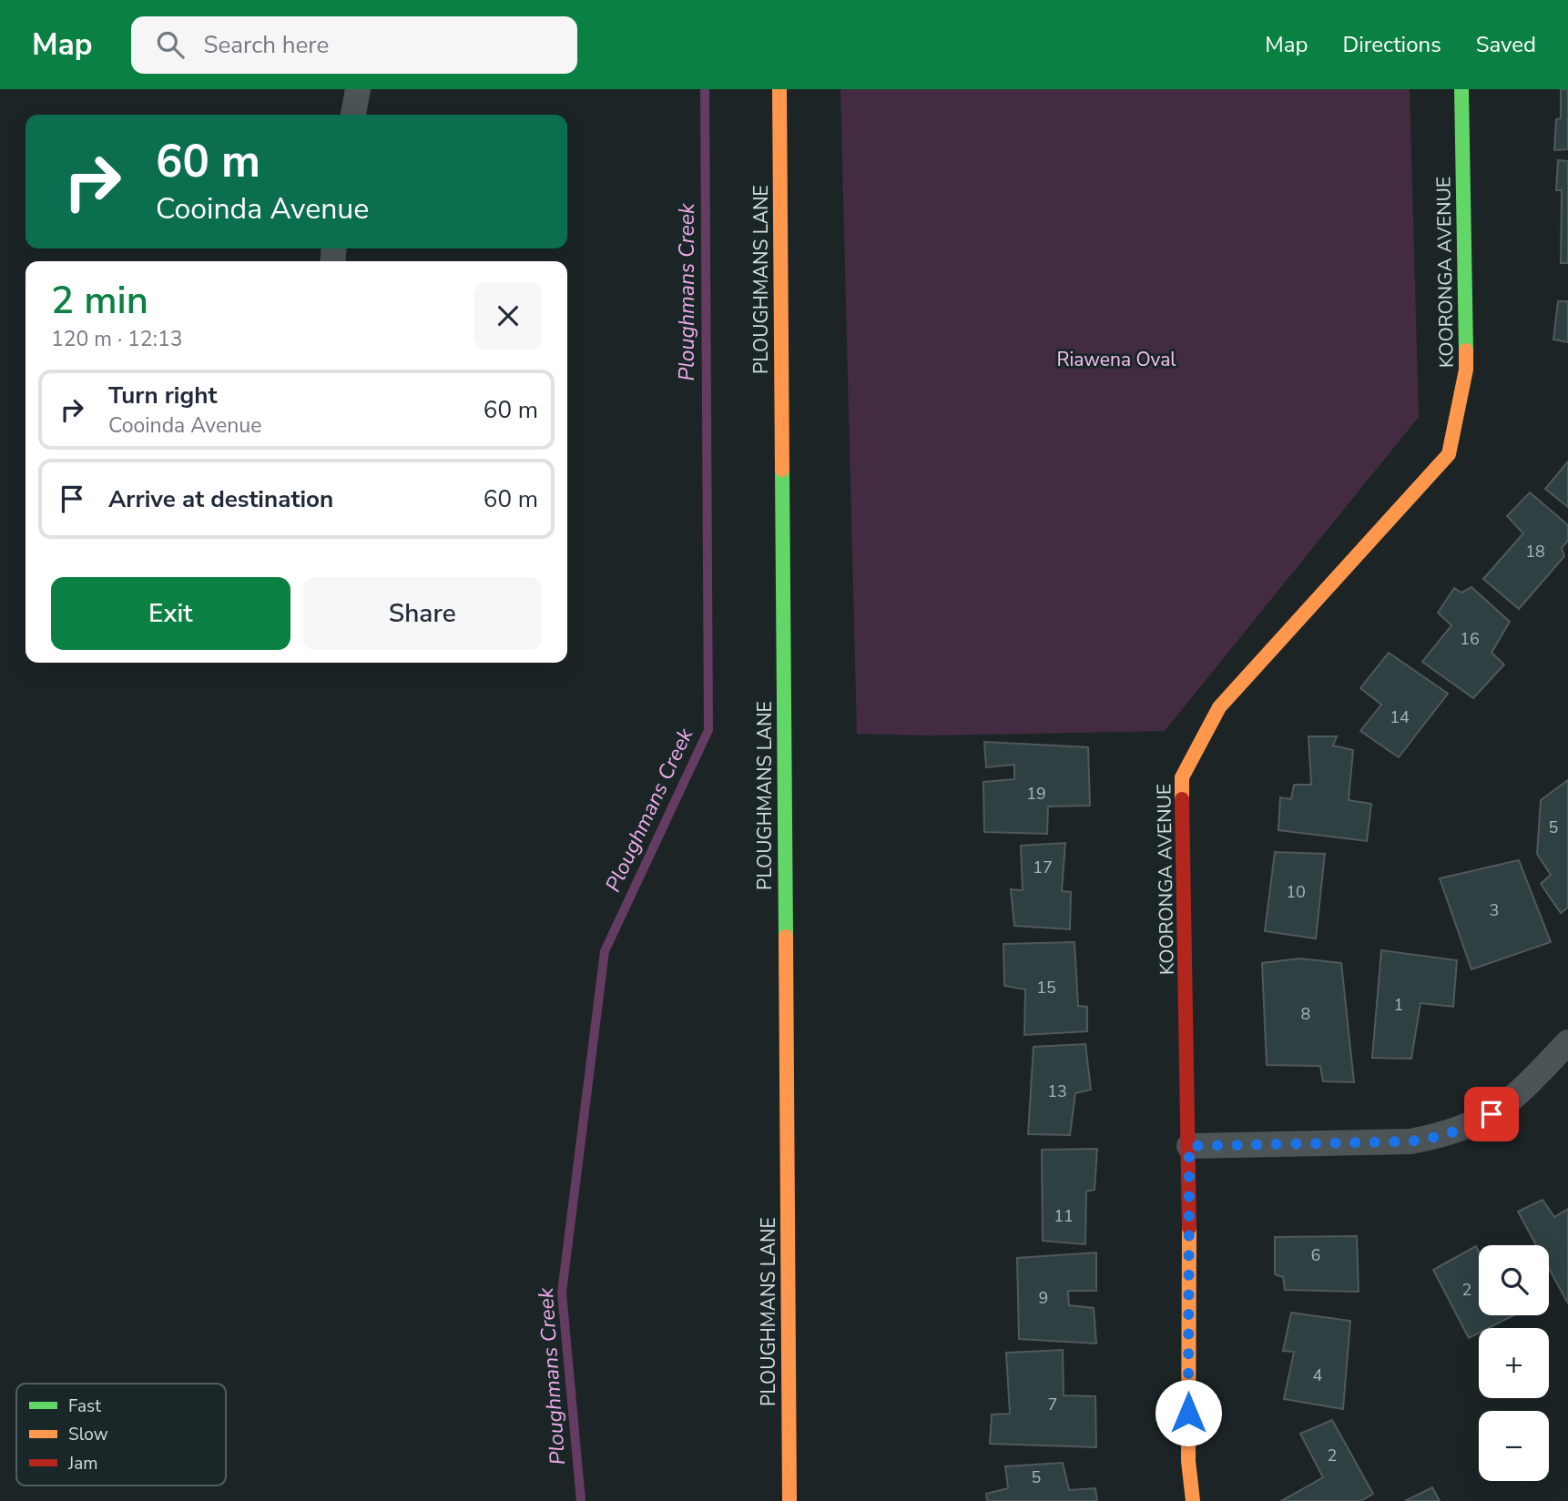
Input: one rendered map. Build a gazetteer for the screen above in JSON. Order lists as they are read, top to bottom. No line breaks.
{"streets":{"street":["KOORONGA AVENUE","PLOUGHMANS LANE"]},"water":["Ploughmans Creek"],"parks":["Riawena Oval"],"house_numbers":["18","16","14","19","5","17","10","3","15","1","8","13","11","6","2","9","4","7","2","5"],"legend":["Fast","Slow","Jam"],"page":{"header":"Map","search":"Search here","nav":["Map","Directions","Saved"],"turn":["60 m","Cooinda Avenue"],"heading":["2 min","120 m · 12:13"],"list":[{"name":"Turn right","note":"Cooinda Avenue","value":"60 m"},{"name":"Arrive at destination","value":"60 m"}],"buttons":["Exit","Share"],"map_buttons":["+","−"]}}
